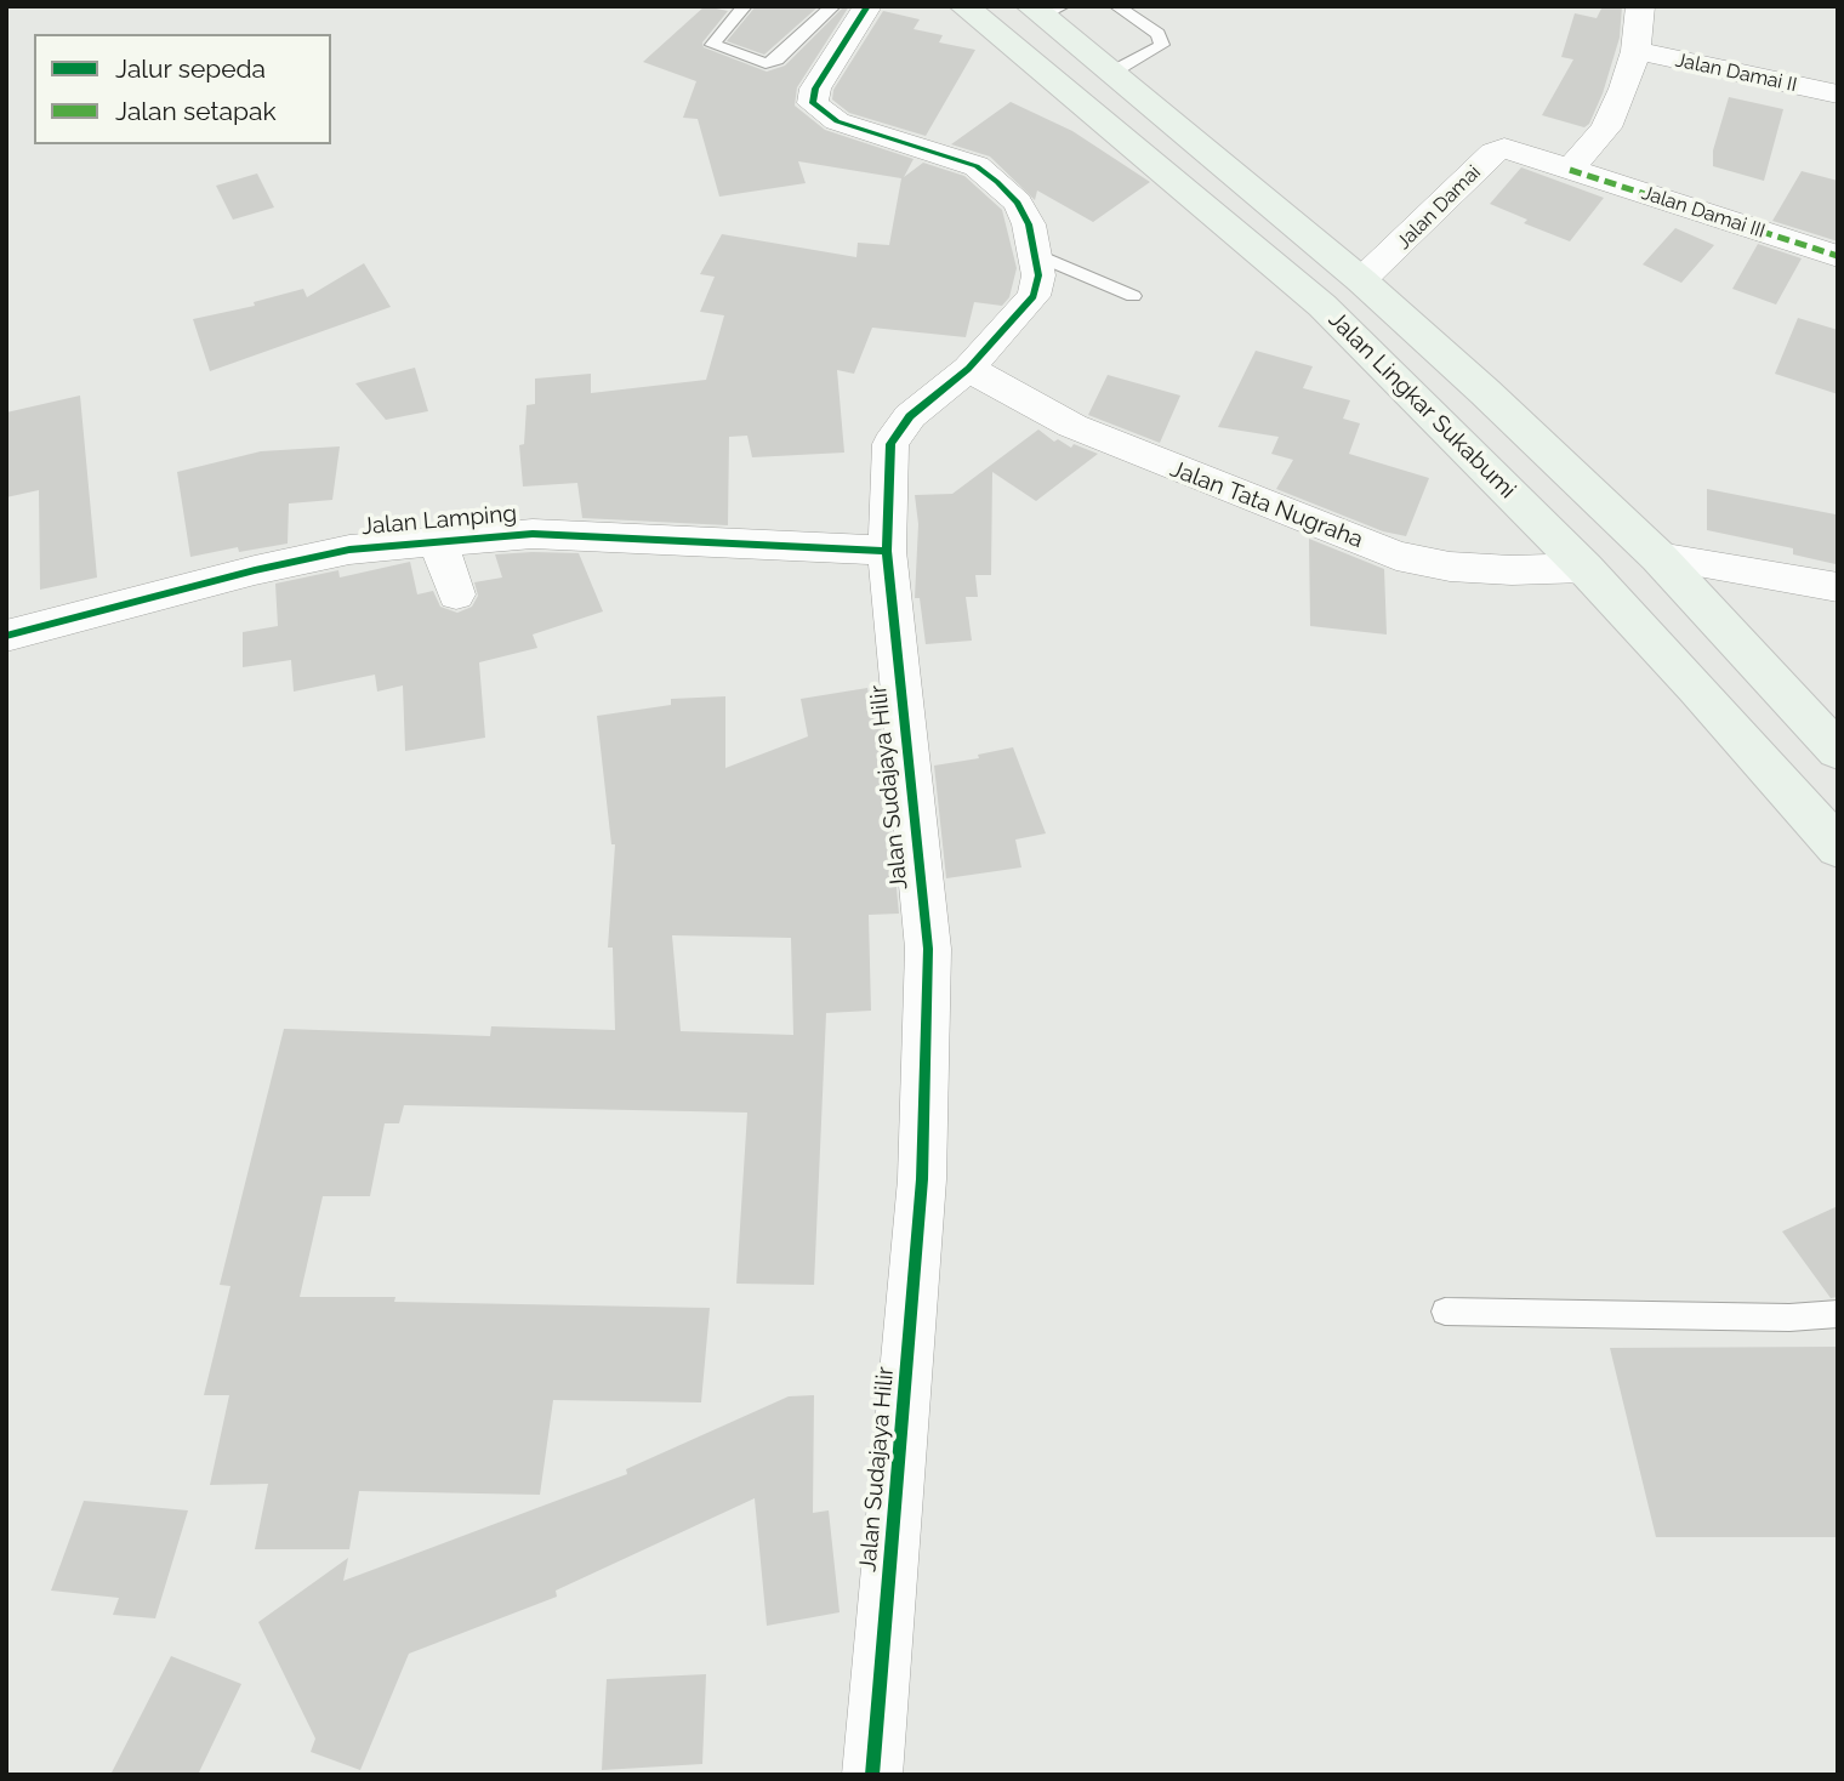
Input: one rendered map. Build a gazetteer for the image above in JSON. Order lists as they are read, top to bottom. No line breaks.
{"streets":{"main road":["Jalan Lingkar Sukabumi"],"street":["Jalan Damai II","Jalan Damai","Jalan Damai III","Jalan Tata Nugraha","Jalan Lamping","Jalan Sudajaya Hilir"]},"crossings":[["Jalan Damai","Jalan Damai III"],["Jalan Damai","Jalan Lingkar Sukabumi"],["Jalan Lingkar Sukabumi","Jalan Tata Nugraha"],["Jalan Tata Nugraha","Jalan Sudajaya Hilir"],["Jalan Lamping","Jalan Sudajaya Hilir"]],"legend":["Jalur sepeda","Jalan setapak"]}
